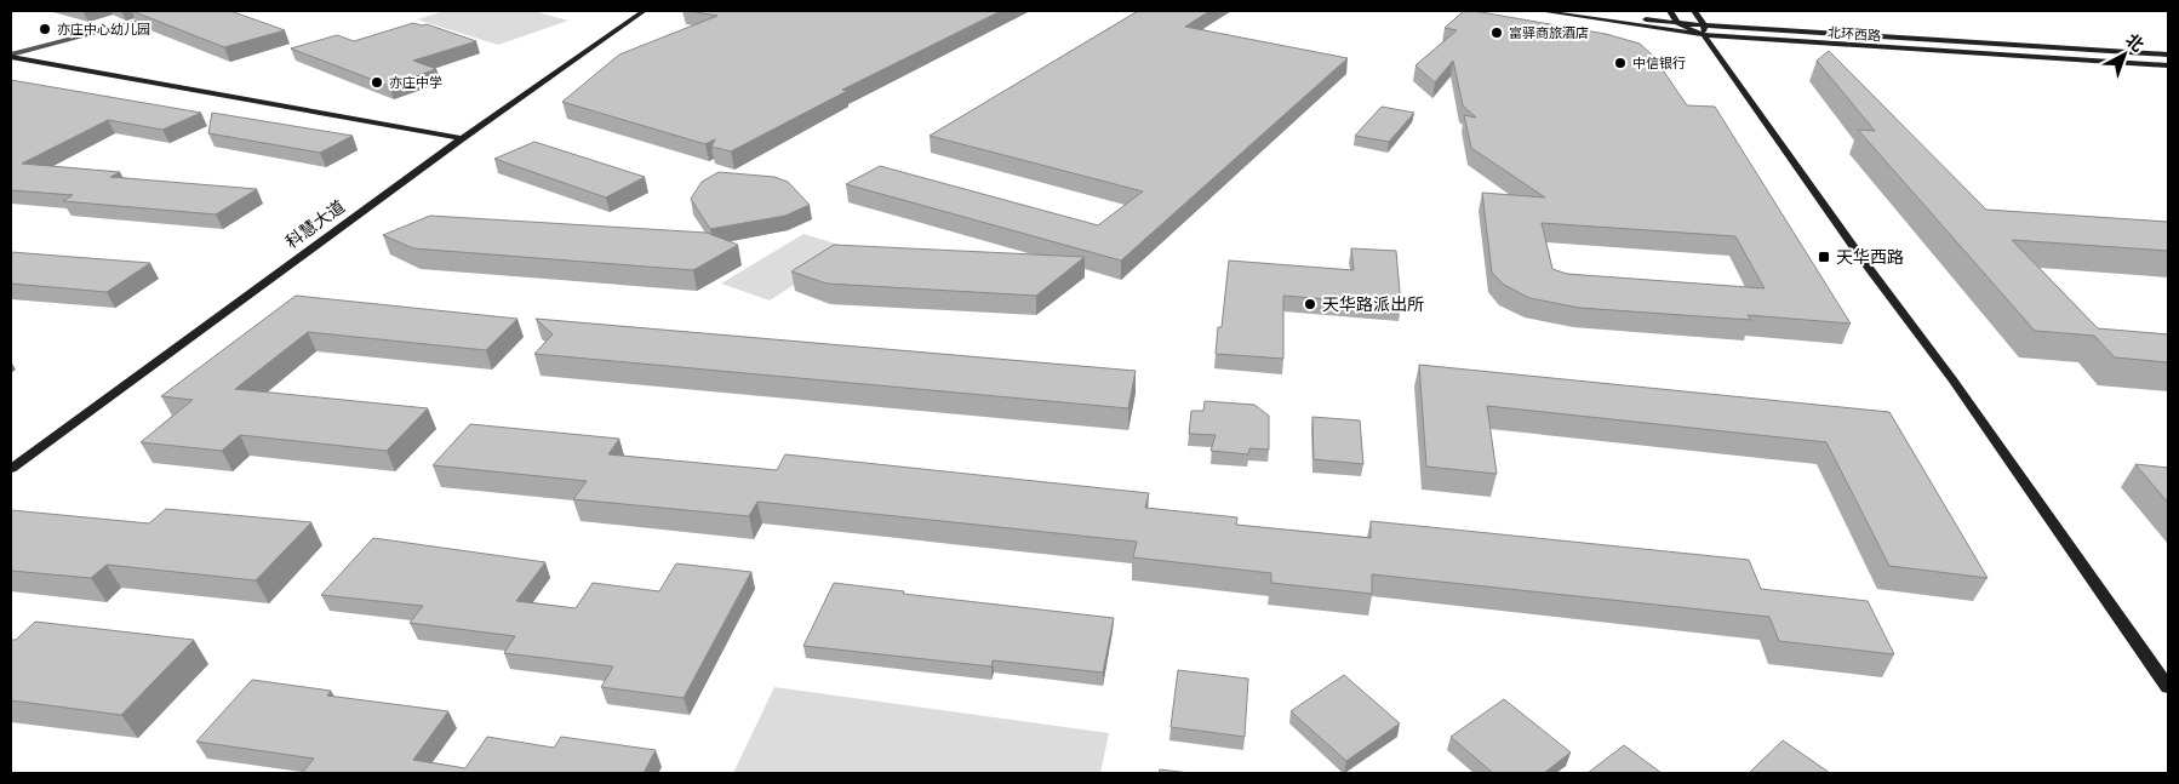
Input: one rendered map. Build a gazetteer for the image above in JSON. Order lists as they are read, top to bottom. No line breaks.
{"streets":{"street":["北环西路","科慧大道"]},"places":{"other":["亦庄中心幼儿园","富驿商旅酒店","中信银行","亦庄中学","天华路派出所"],"transit":["天华西路"]},"north":"top right"}
